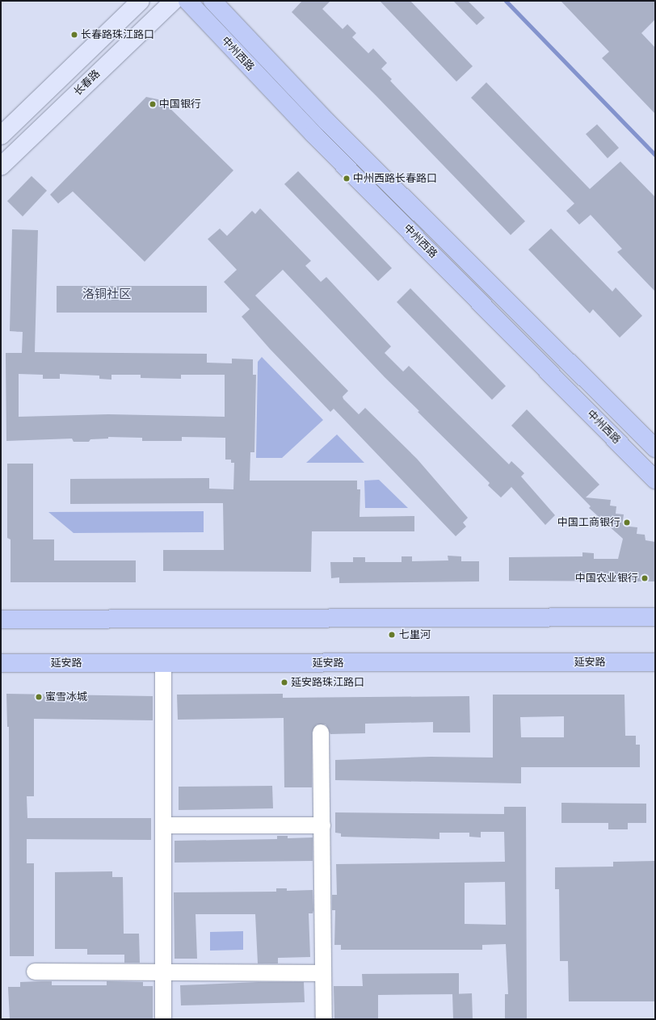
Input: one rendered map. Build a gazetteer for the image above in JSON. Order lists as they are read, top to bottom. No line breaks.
{"streets":{"main road":["中州西路","长春路","延安路"]},"districts":["洛铜社区"],"places":["长春路珠江路口","中国银行","中州西路长春路口","中国工商银行","中国农业银行","七里河","延安路珠江路口","蜜雪冰城"]}
